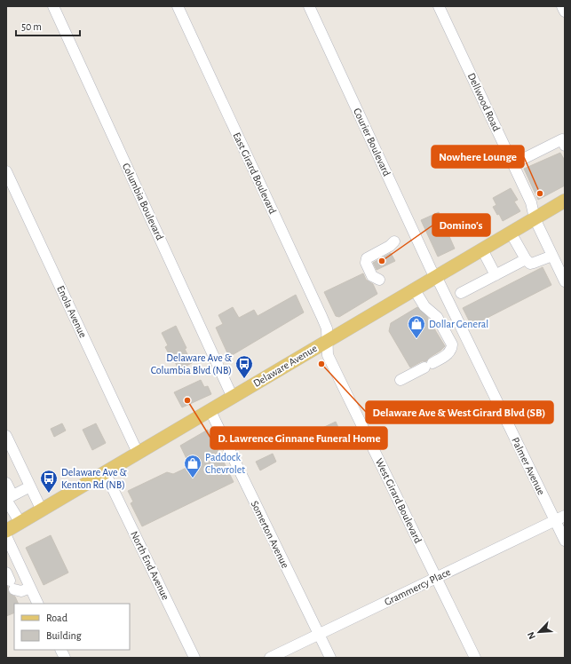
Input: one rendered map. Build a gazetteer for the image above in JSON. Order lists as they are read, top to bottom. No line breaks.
{"streets":{"main road":["Delaware Avenue"],"street":["Dellwood Road","Courier Boulevard","East Girard Boulevard","Columbia Boulevard","Enola Avenue","Palmer Avenue","West Girard Boulevard","Somerton Avenue","North End Avenue","Grammercy Place"]},"crossings":[["Dellwood Road","Delaware Avenue"],["Courier Boulevard","Delaware Avenue"],["Courier Boulevard","Palmer Avenue"],["East Girard Boulevard","Delaware Avenue"],["East Girard Boulevard","West Girard Boulevard"],["Columbia Boulevard","Delaware Avenue"],["Enola Avenue","Delaware Avenue"],["Delaware Avenue","Palmer Avenue"],["Delaware Avenue","West Girard Boulevard"],["Delaware Avenue","Somerton Avenue"],["Delaware Avenue","North End Avenue"],["Palmer Avenue","Grammercy Place"],["West Girard Boulevard","Grammercy Place"],["Somerton Avenue","Grammercy Place"]],"places":{"other":["Nowhere Lounge","Domino's","Delaware Ave & West Girard Blvd (SB)","D. Lawrence Ginnane Funeral Home"],"shop":["Dollar General","Paddock Chevrolet"],"bus stop":["Delaware Ave & Columbia Blvd (NB)","Delaware Ave & Kenton Rd (NB)"]},"legend":["Road","Building"],"scale_bar":"50 m","north":"bottom left"}
